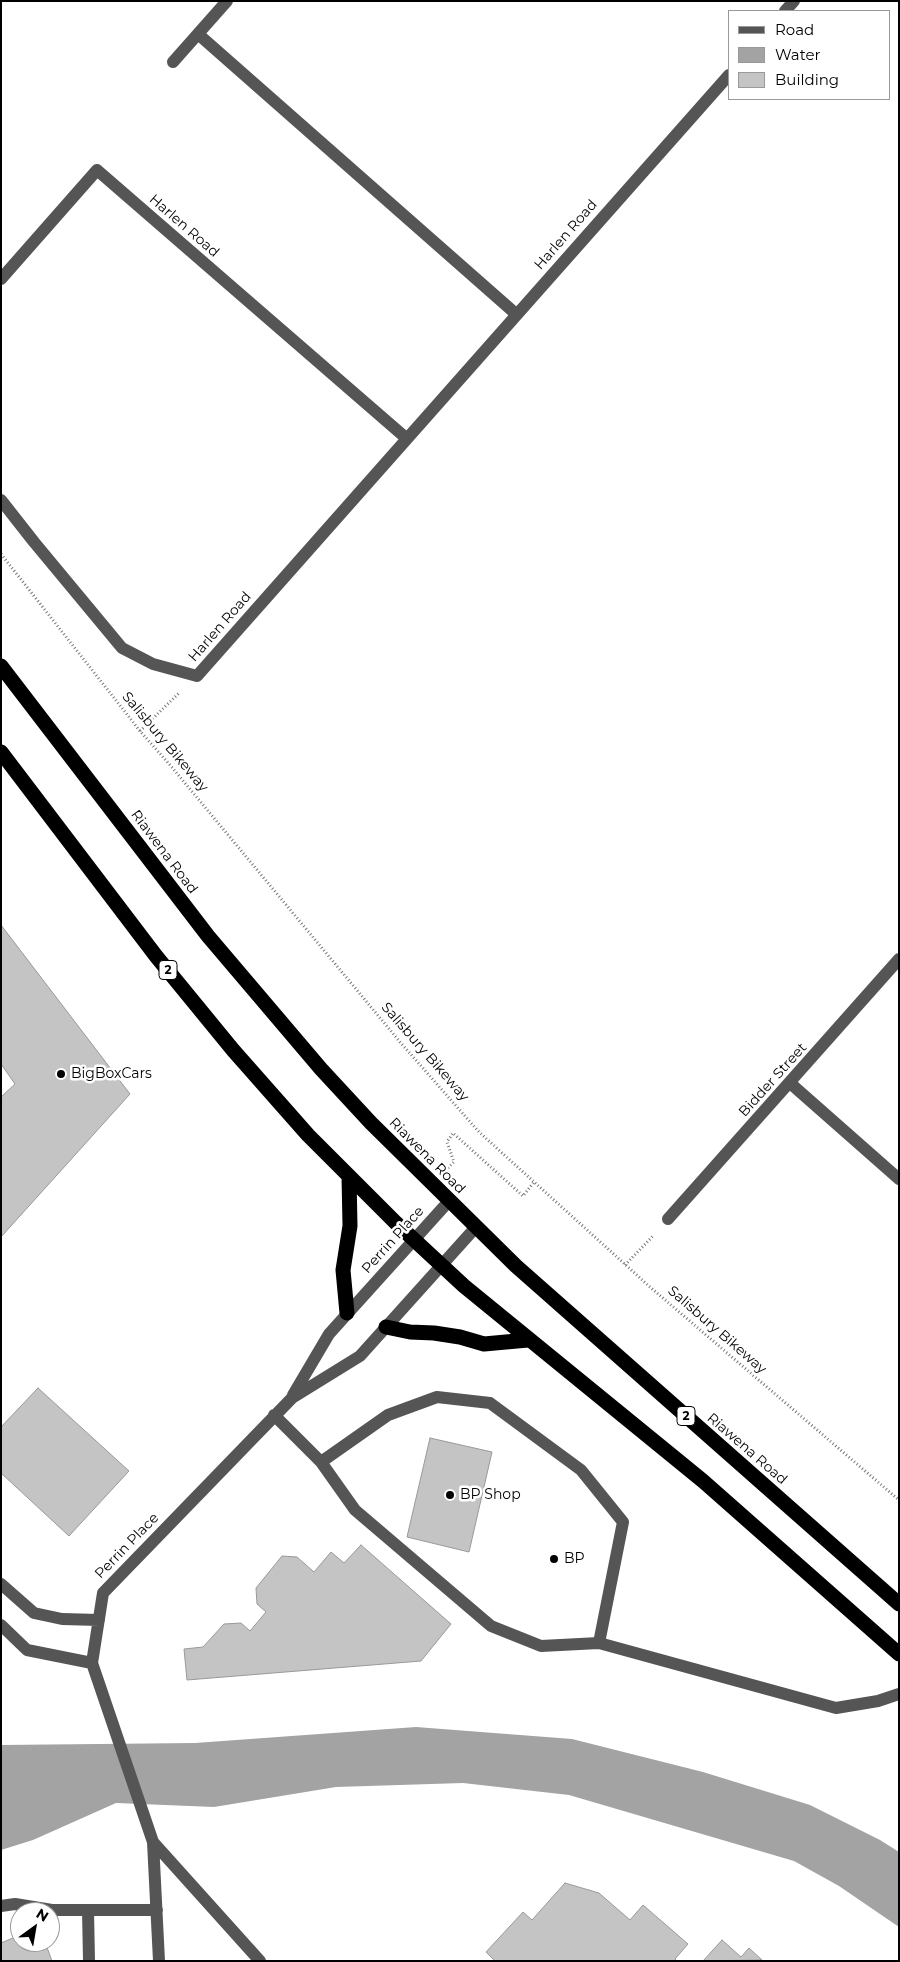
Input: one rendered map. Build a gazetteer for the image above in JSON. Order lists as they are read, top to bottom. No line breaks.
{"streets":{"highway":["Riawena Road","2"],"street":["Harlen Road","Bidder Street","Perrin Place"],"path":["Salisbury Bikeway"]},"crossings":[["Riawena Road","Perrin Place"],["2","Perrin Place"]],"places":["BigBoxCars","BP Shop","BP"],"legend":["Road","Water","Building"],"north":"top right"}
